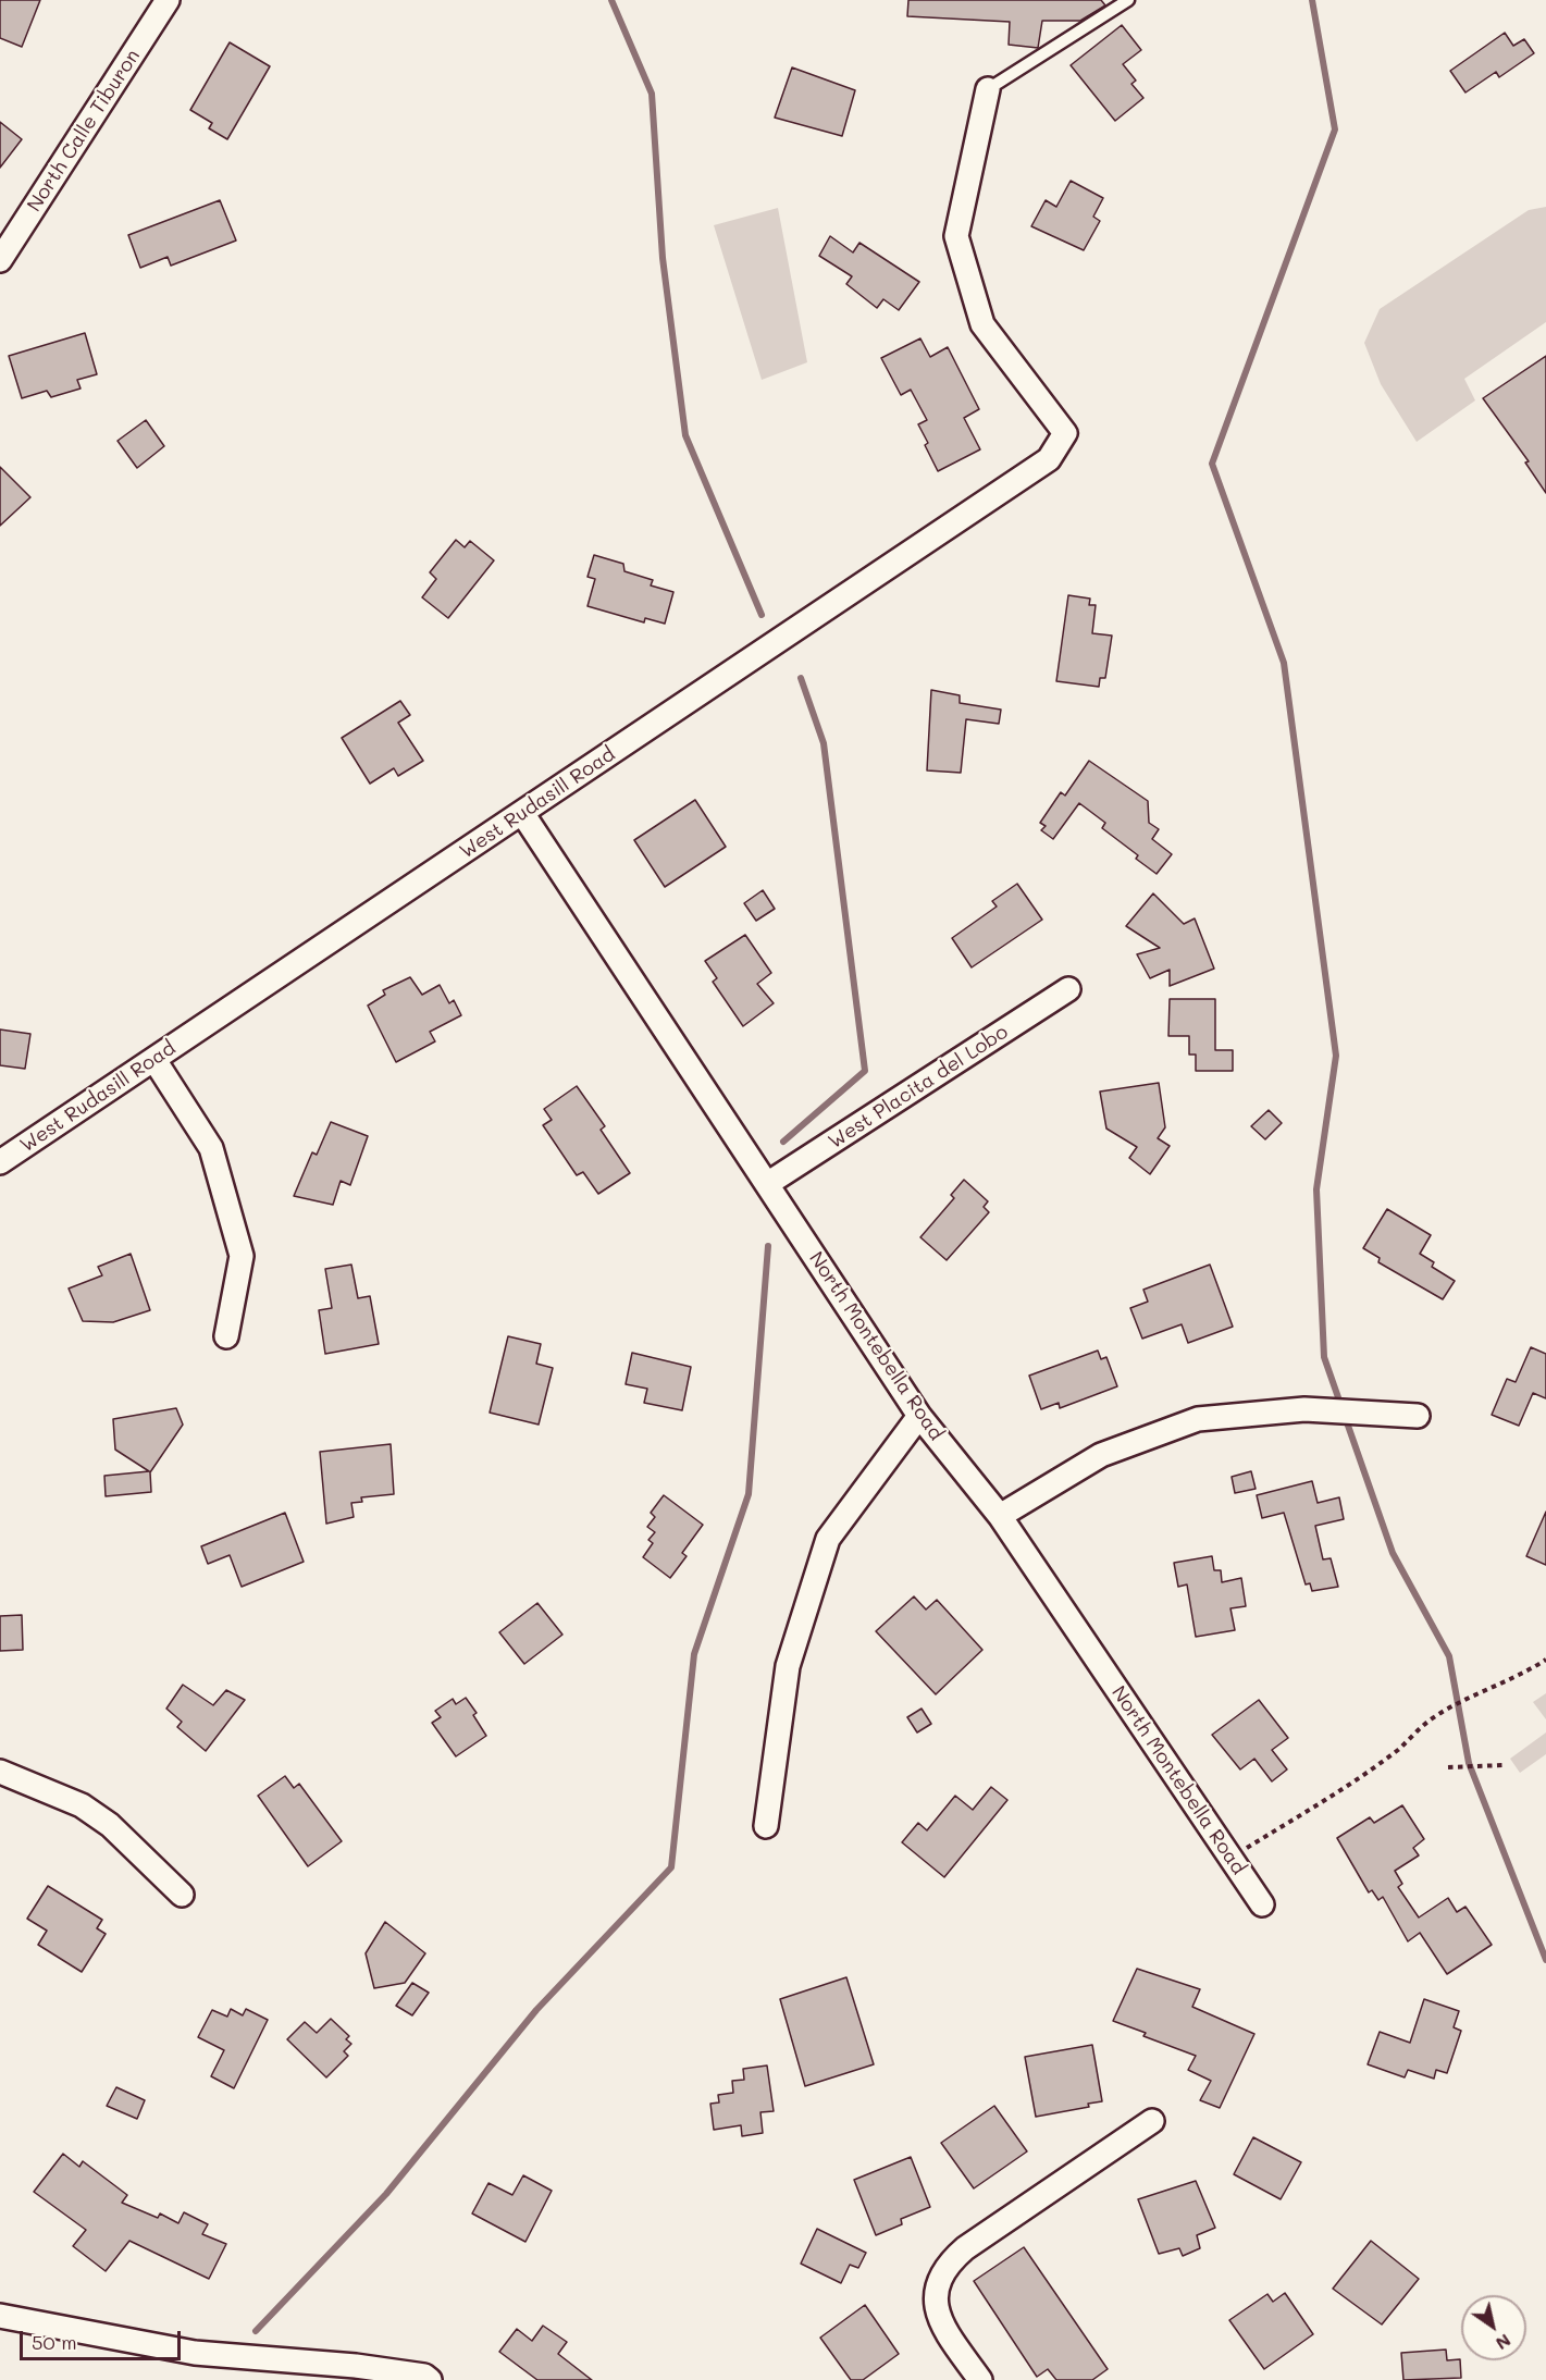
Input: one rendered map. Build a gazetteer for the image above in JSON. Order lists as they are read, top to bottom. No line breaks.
{"streets":{"street":["North Calle Tiburon","West Rudasill Road","West Placita del Lobo","North Montebella Road"]},"crossings":[["West Rudasill Road","North Montebella Road"],["West Placita del Lobo","North Montebella Road"]],"scale_bar":"50 m","north":"bottom right"}
